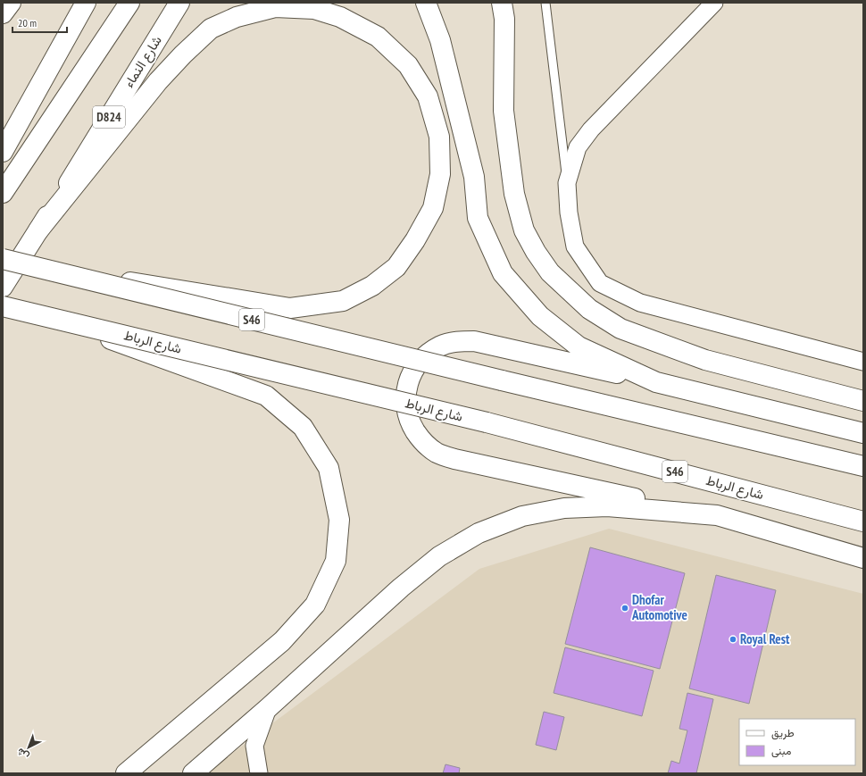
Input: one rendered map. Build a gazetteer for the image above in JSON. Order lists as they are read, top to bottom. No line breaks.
{"streets":{"main road":["شارع النماء","D824","S46","شارع الرباط"]},"places":["Dhofar Automotive","Royal Rest"],"legend":["طريق","مبنى"],"scale_bar":"20 m","north":"bottom left"}
